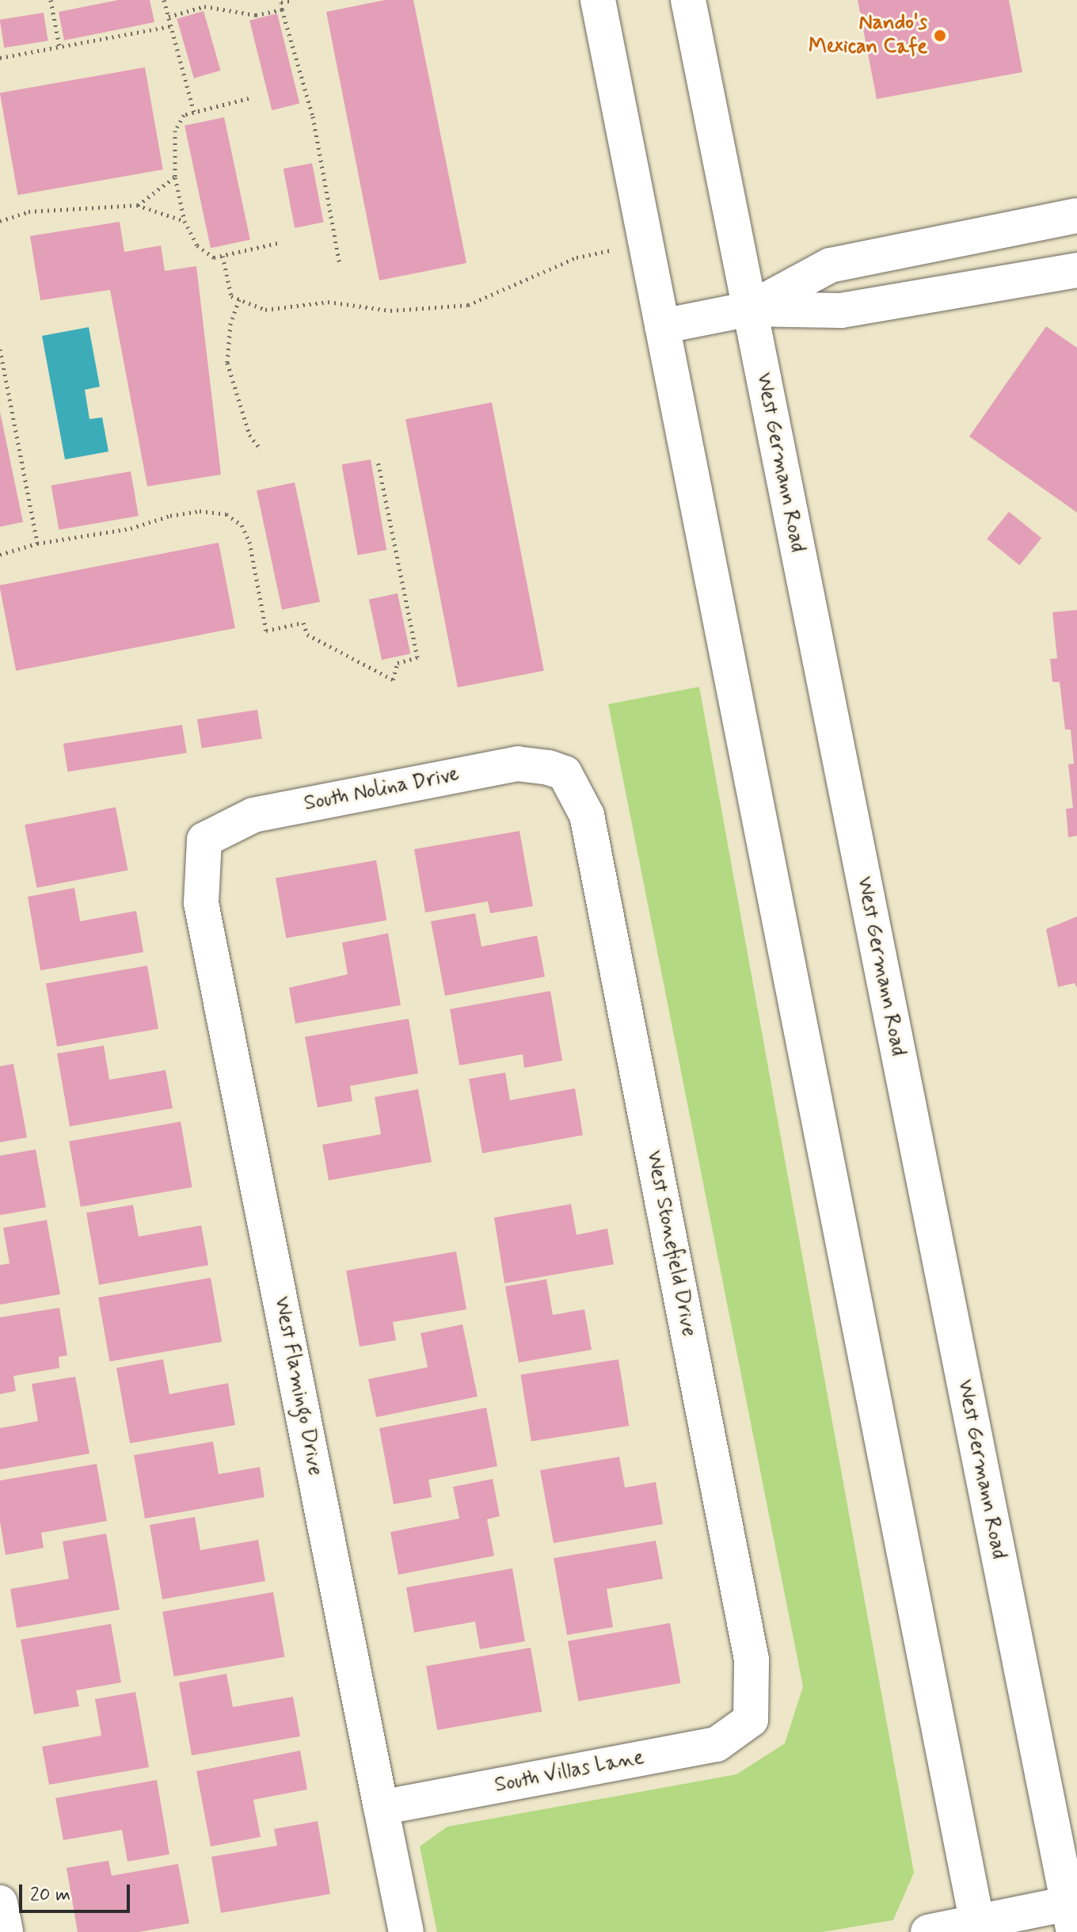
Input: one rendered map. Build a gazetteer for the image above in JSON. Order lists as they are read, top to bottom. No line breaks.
{"streets":{"main road":["West Germann Road","South Nolina Drive","West Stonefield Drive","West Flamingo Drive","South Villas Lane"]},"crossings":[["South Nolina Drive","West Stonefield Drive"],["South Nolina Drive","West Flamingo Drive"],["West Stonefield Drive","South Villas Lane"],["West Flamingo Drive","South Villas Lane"]],"places":["Nando's Mexican Cafe"],"scale_bar":"20 m"}
